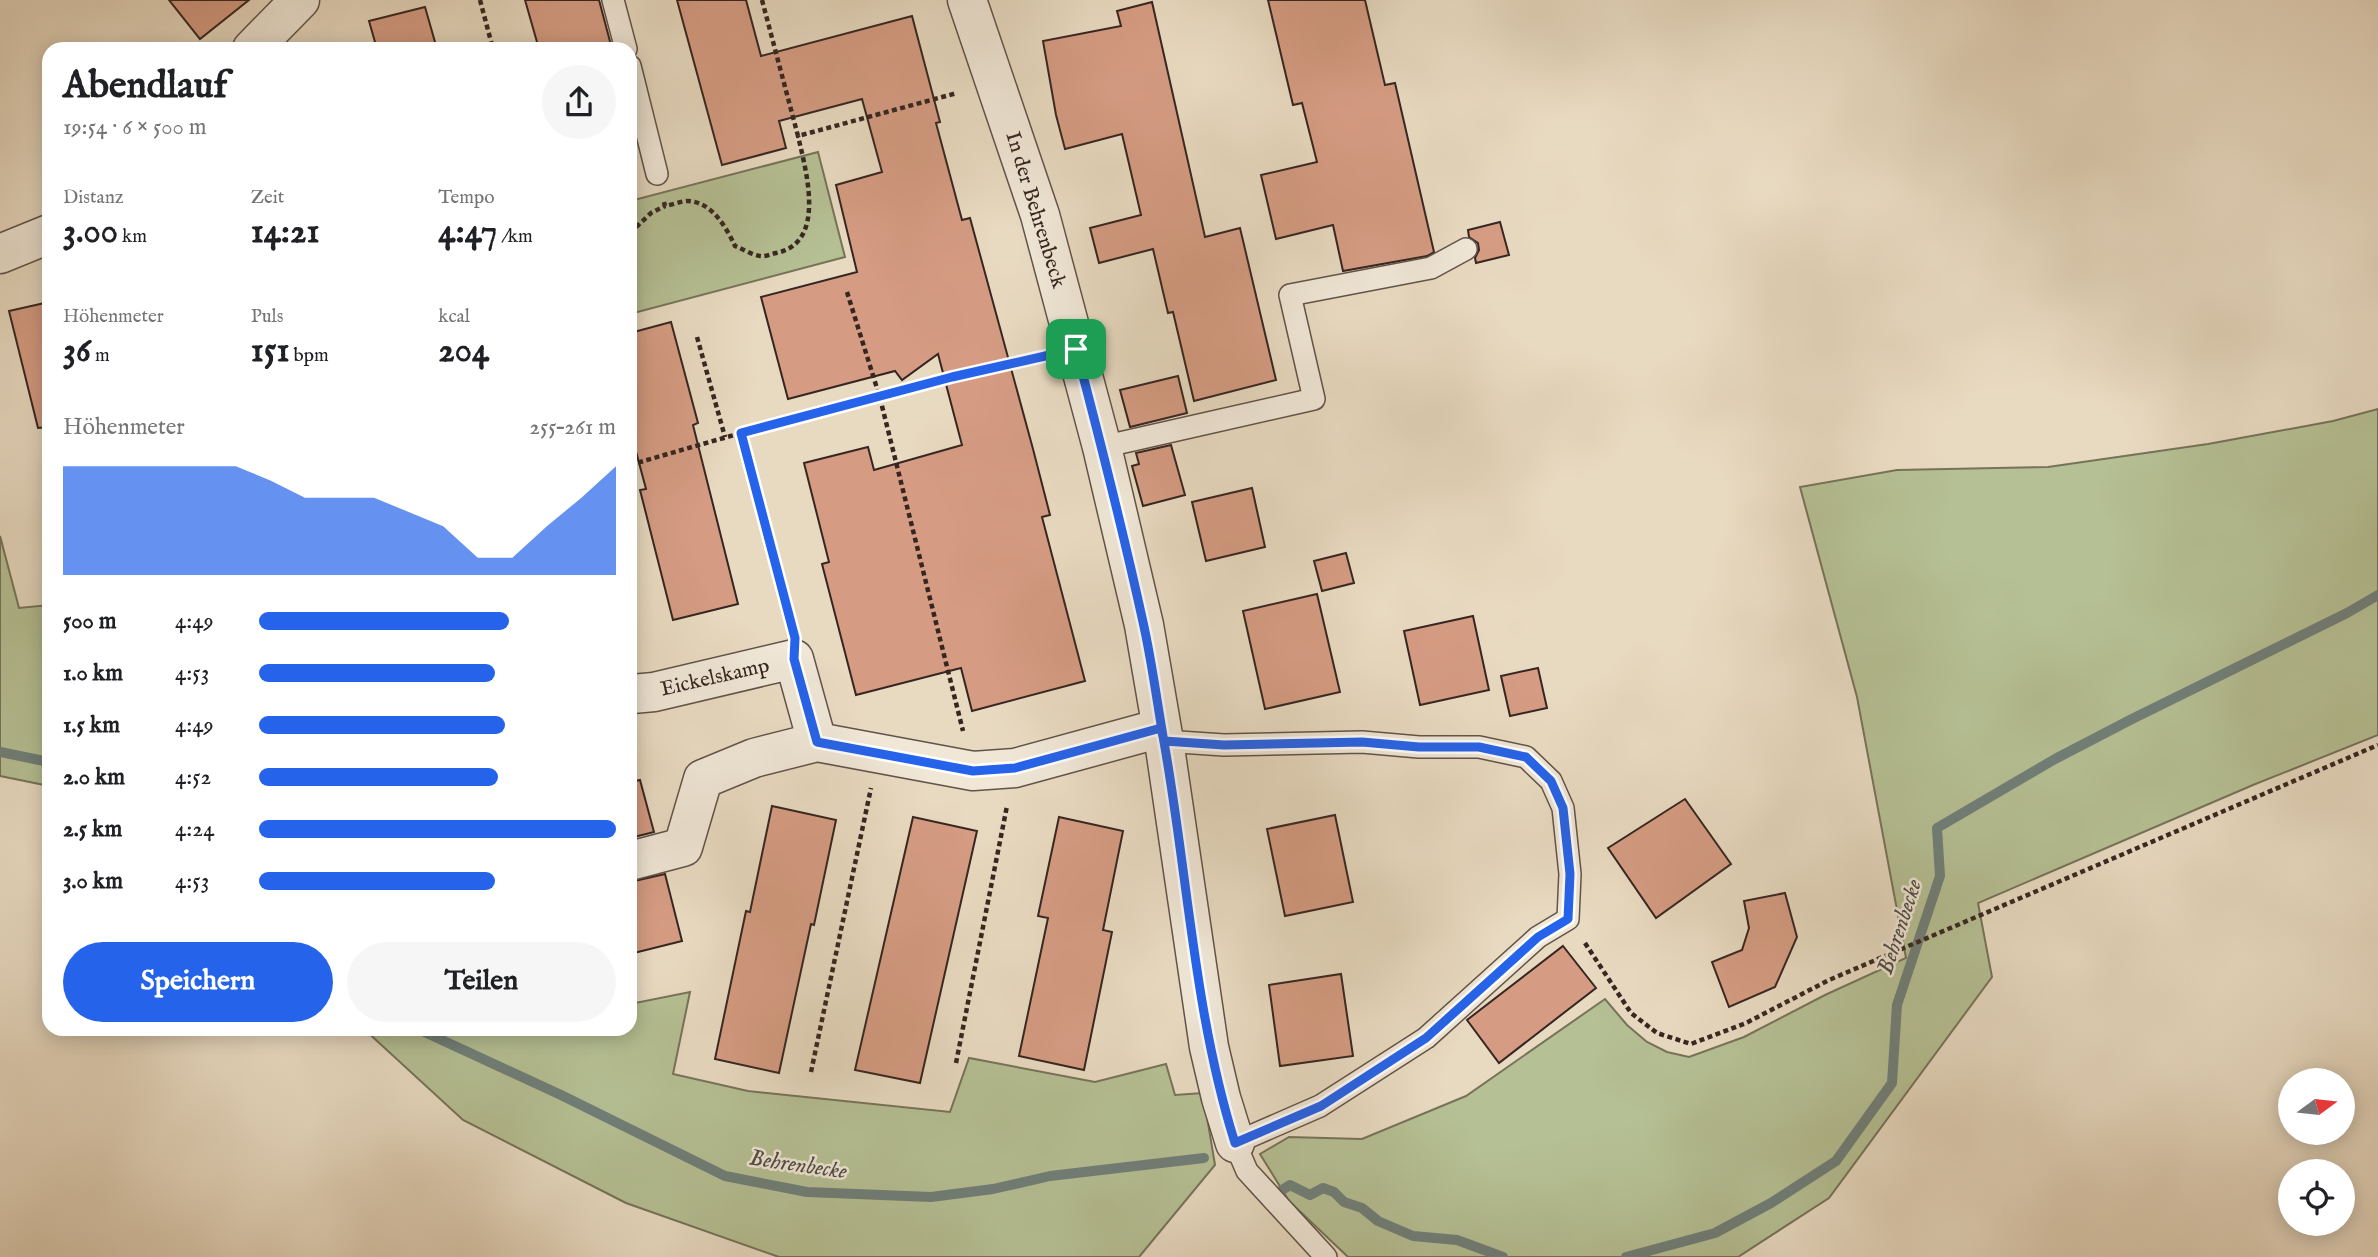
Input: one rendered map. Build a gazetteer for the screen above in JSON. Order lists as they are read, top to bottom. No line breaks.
{"streets":{"street":["In der Behrenbeck","Eickelskamp"]},"water":["Behrenbecke"],"north":"right","page":{"heading":["Abendlauf","19:54 · 6 × 500 m"],"stats":[["Distanz","3.00 km"],["Zeit","14:21"],["Tempo","4:47 /km"],["Höhenmeter","36 m"],["Puls","151 bpm"],["kcal","204"]],"chart":["Höhenmeter","255–261 m"],"list":[{"name":"500 m","note":"4:49"},{"name":"1.0 km","note":"4:53"},{"name":"1.5 km","note":"4:49"},{"name":"2.0 km","note":"4:52"},{"name":"2.5 km","note":"4:24"},{"name":"3.0 km","note":"4:53"}],"buttons":["Speichern","Teilen"]}}
